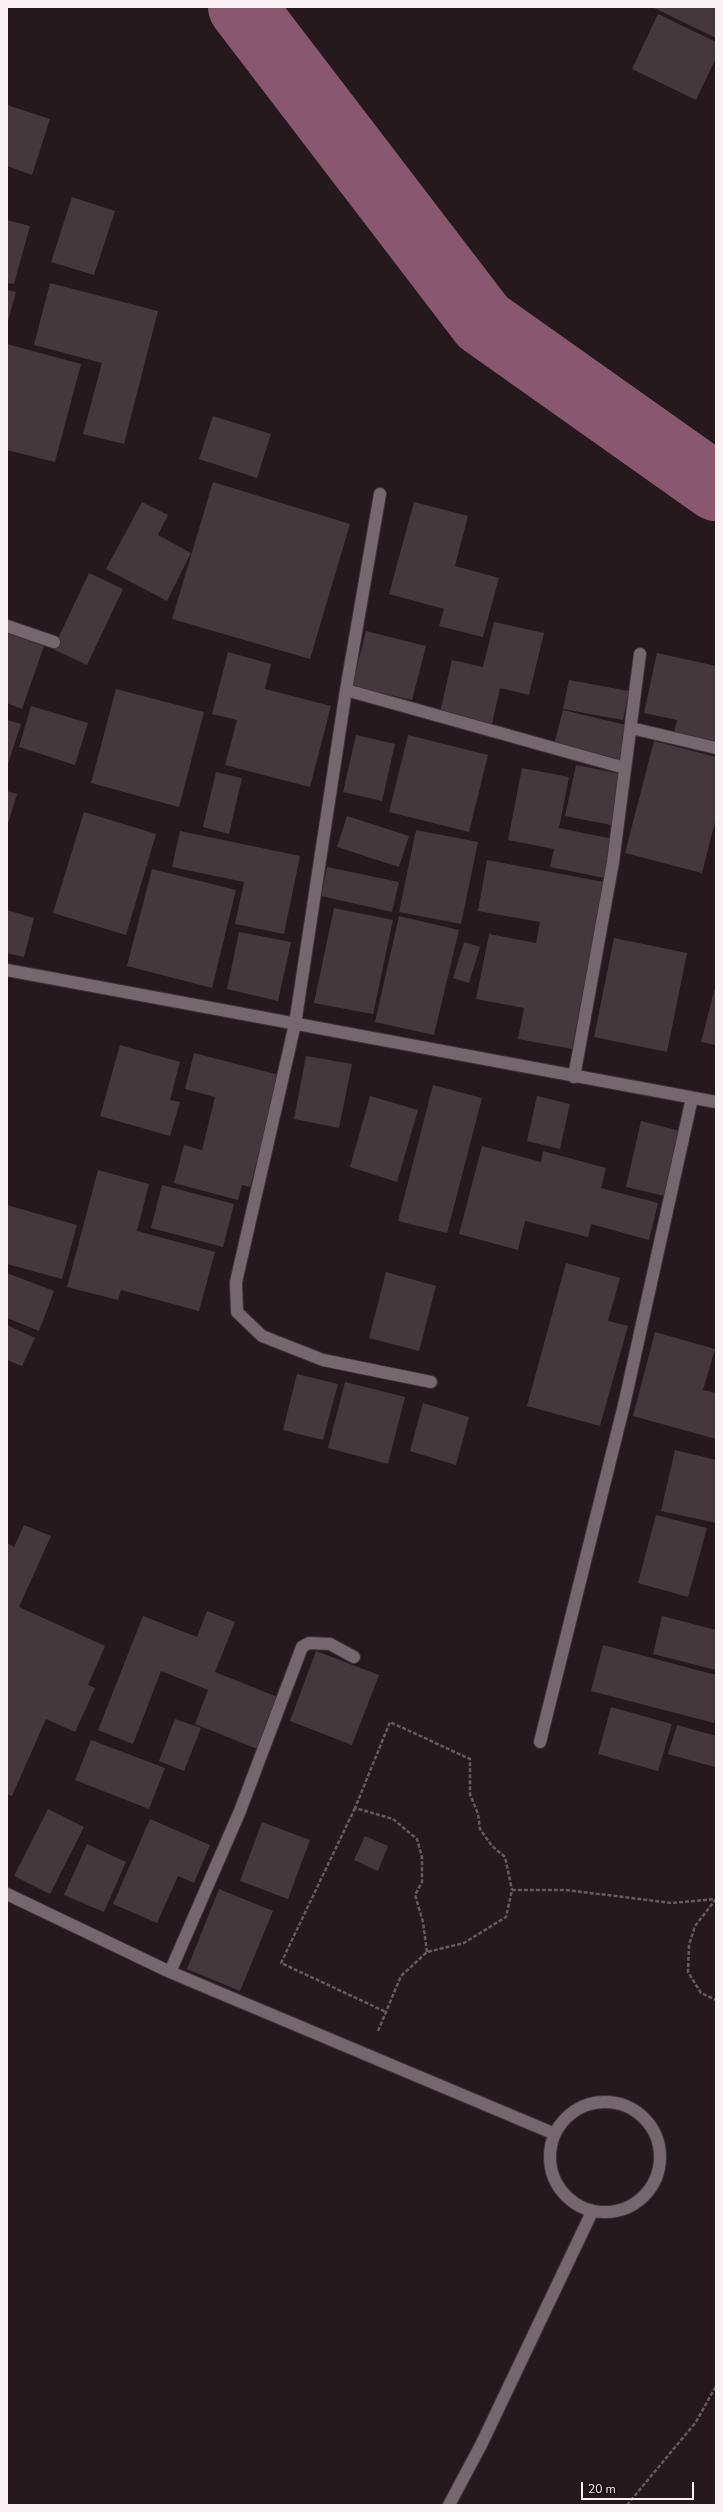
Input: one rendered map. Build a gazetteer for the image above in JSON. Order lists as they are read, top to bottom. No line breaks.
{"scale_bar":"20 m"}
